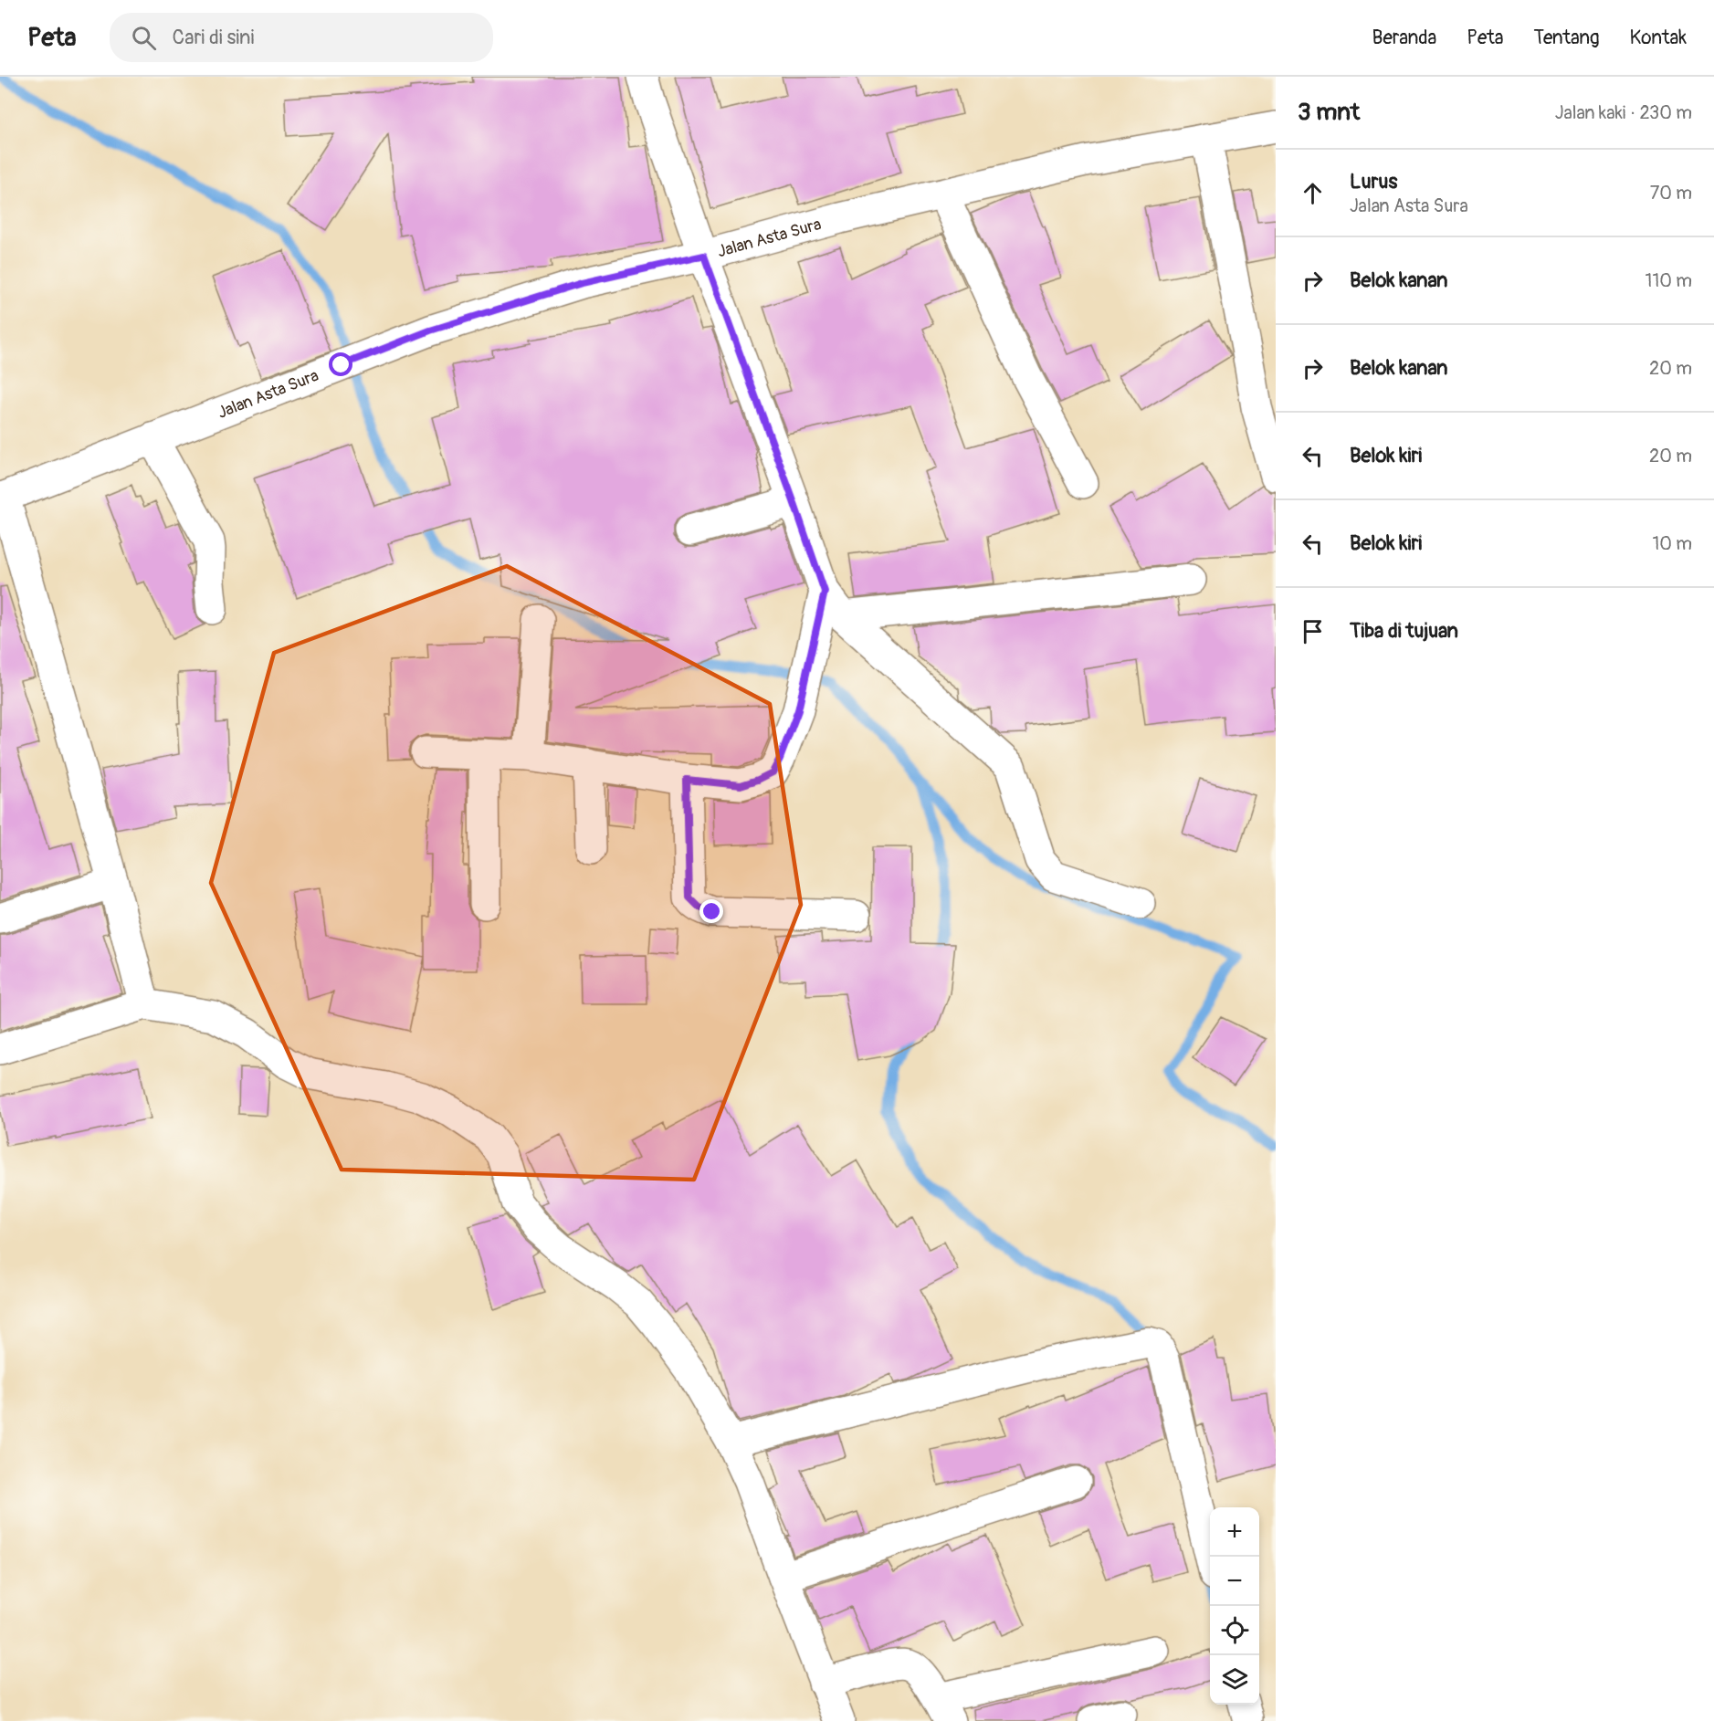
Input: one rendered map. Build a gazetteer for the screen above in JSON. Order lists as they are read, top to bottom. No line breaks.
{"streets":{"street":["Jalan Asta Sura"]},"page":{"header":"Peta","search":"Cari di sini","nav":["Beranda","Peta","Tentang","Kontak"],"heading":["3 mnt","Jalan kaki · 230 m"],"list":[["Lurus","Jalan Asta Sura","70 m"],["Belok kanan","110 m"],["Belok kanan","20 m"],["Belok kiri","20 m"],["Belok kiri","10 m"],"Tiba di tujuan"],"map_buttons":["+","−"]}}
